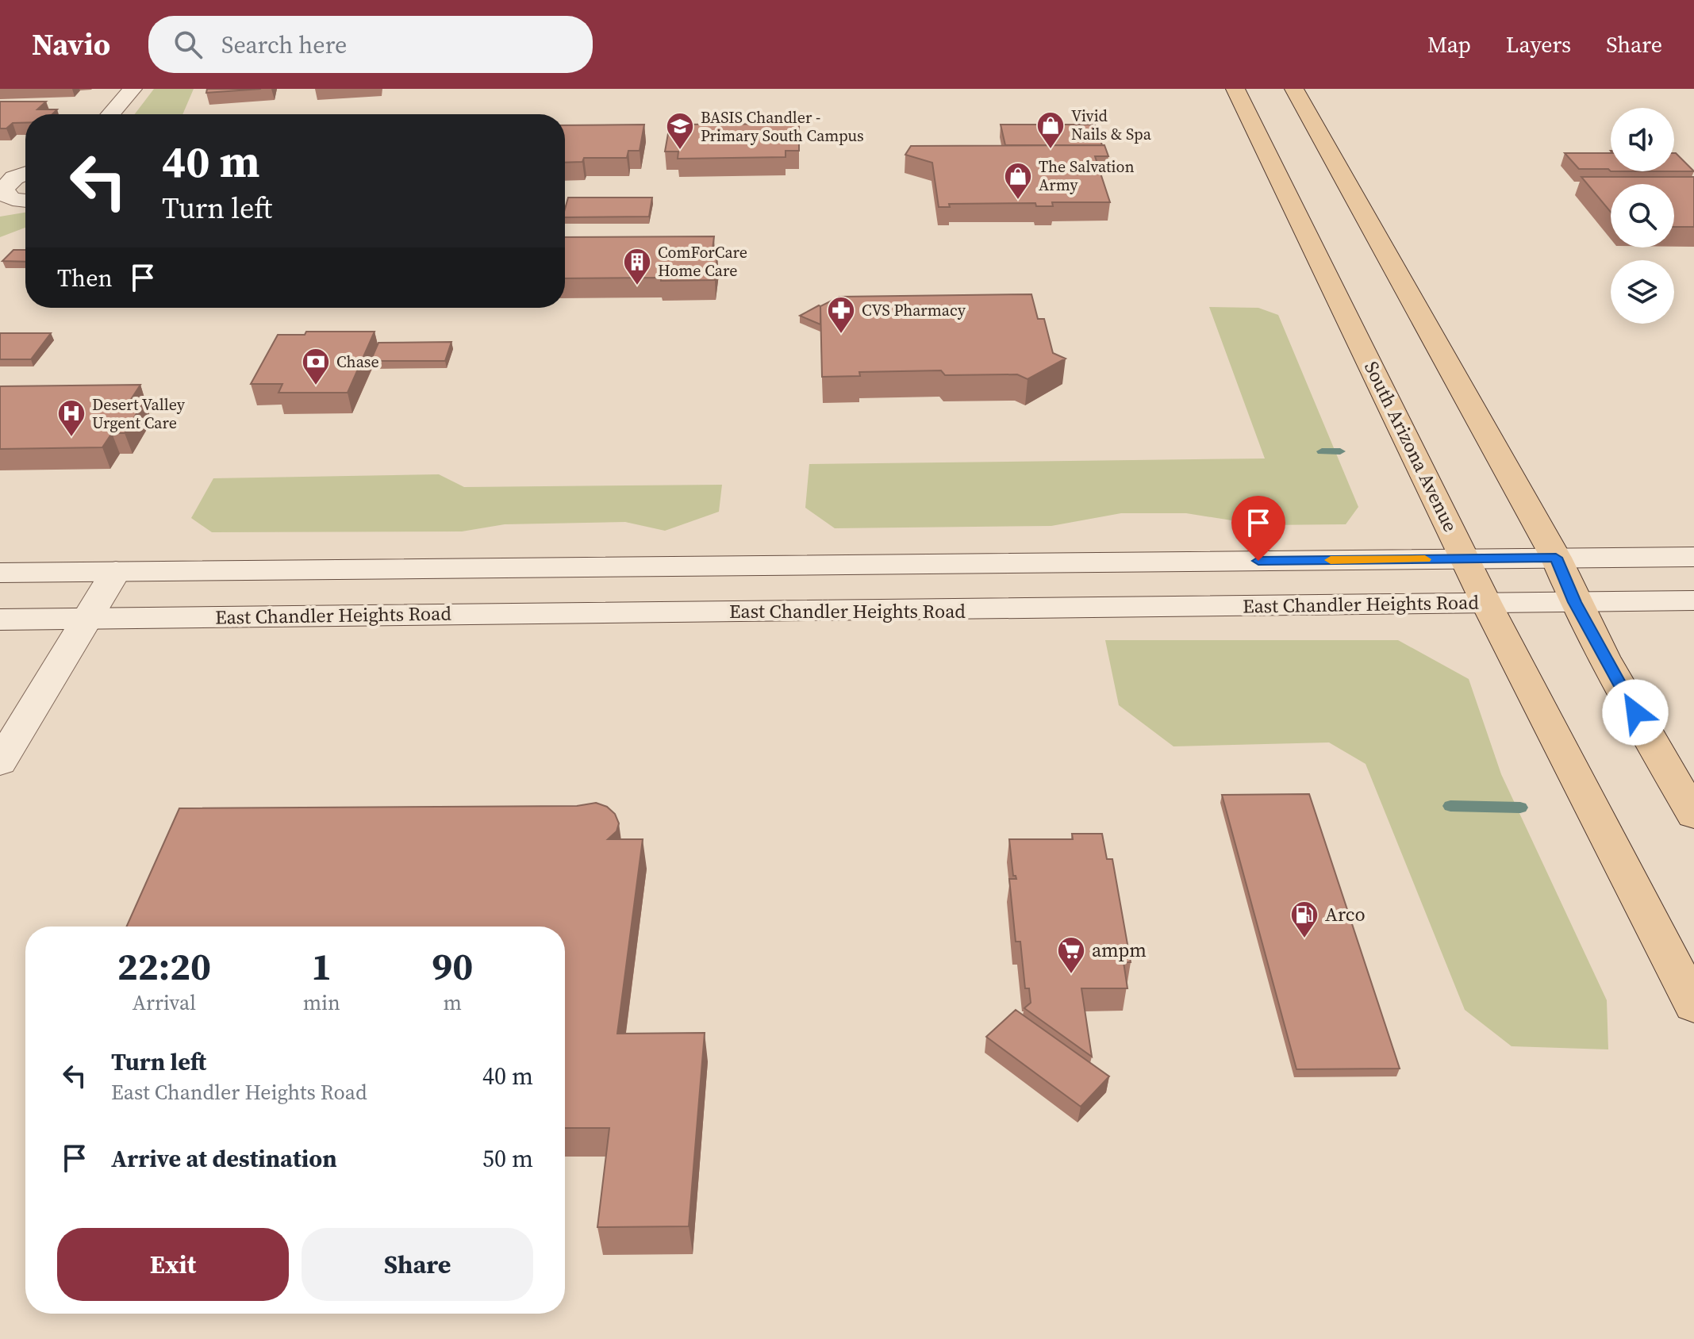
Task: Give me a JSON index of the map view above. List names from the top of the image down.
{
  "streets": {
    "main road": ["South Arizona Avenue", "East Chandler Heights Road"]
  },
  "crossings": [
    ["South Arizona Avenue", "East Chandler Heights Road"]
  ],
  "places": {
    "shop": ["Vivid Nails & Spa", "The Salvation Army"],
    "school or university": ["BASIS Chandler - Primary South Campus"],
    "building": ["ComForCare Home Care"],
    "pharmacy": ["CVS Pharmacy"],
    "bank": ["Chase"],
    "hospital": ["Desert Valley Urgent Care"],
    "fuel station": ["Arco"],
    "supermarket": ["ampm"]
  },
  "page": {
    "header": "Navio",
    "search": "Search here",
    "nav": ["Map", "Layers", "Share"],
    "turn": ["40 m", "Turn left"],
    "then": "Then",
    "eta": [
      "22:20",
      "Arrival",
      "1",
      "min",
      "90",
      "m"
    ],
    "list": [
      {
        "name": "Turn left",
        "note": "East Chandler Heights Road",
        "value": "40 m"
      },
      {
        "name": "Arrive at destination",
        "value": "50 m"
      }
    ],
    "buttons": ["Exit", "Share"]
  }
}
